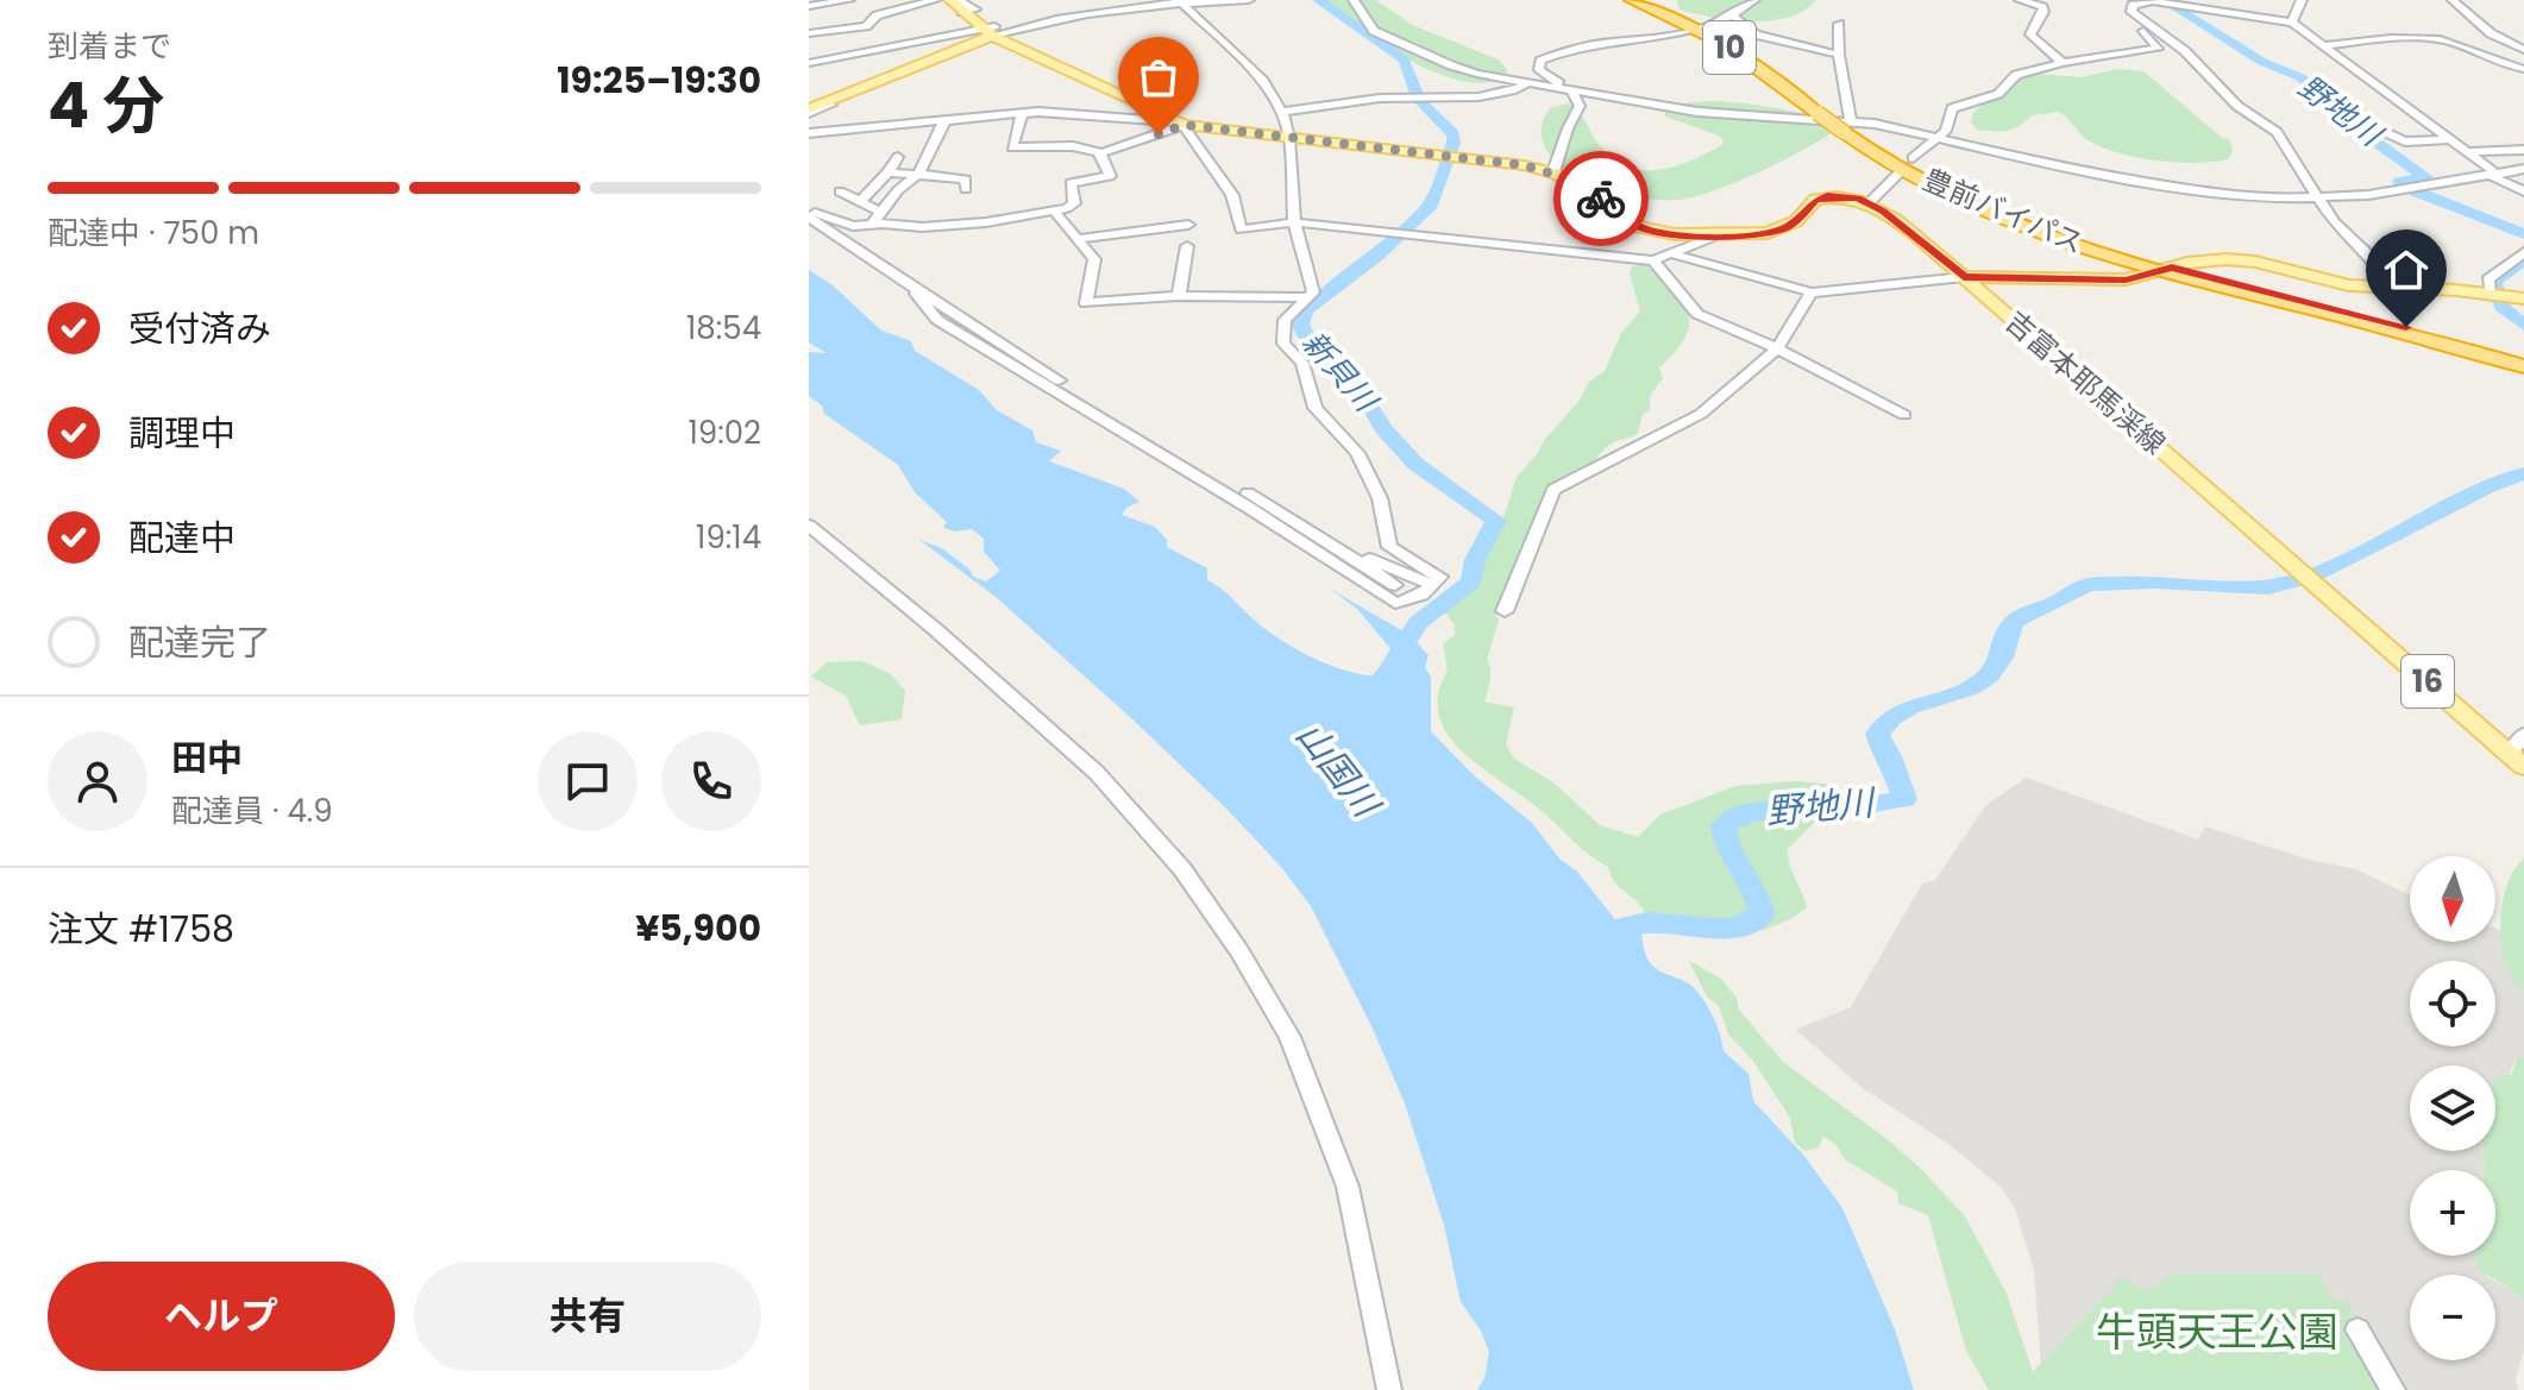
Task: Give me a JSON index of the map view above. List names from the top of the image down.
{
  "streets": {
    "highway": ["10", "豊前バイパス"],
    "main road": ["吉富本耶馬渓線", "16"]
  },
  "water": ["野地川", "新貝川", "山国川"],
  "parks": ["牛頭天王公園"],
  "north": "bottom",
  "page": {
    "heading": ["4 分", "到着まで", "19:25–19:30"],
    "panel": [
      "田中",
      "配達員 · 4.9",
      "注文 #1758",
      "¥5,900"
    ],
    "bar": "配達中 · 750 m",
    "list": [
      ["受付済み", "18:54"],
      ["調理中", "19:02"],
      ["配達中", "19:14"],
      "配達完了"
    ],
    "map_buttons": ["+", "−"],
    "buttons": ["ヘルプ", "共有"]
  }
}
